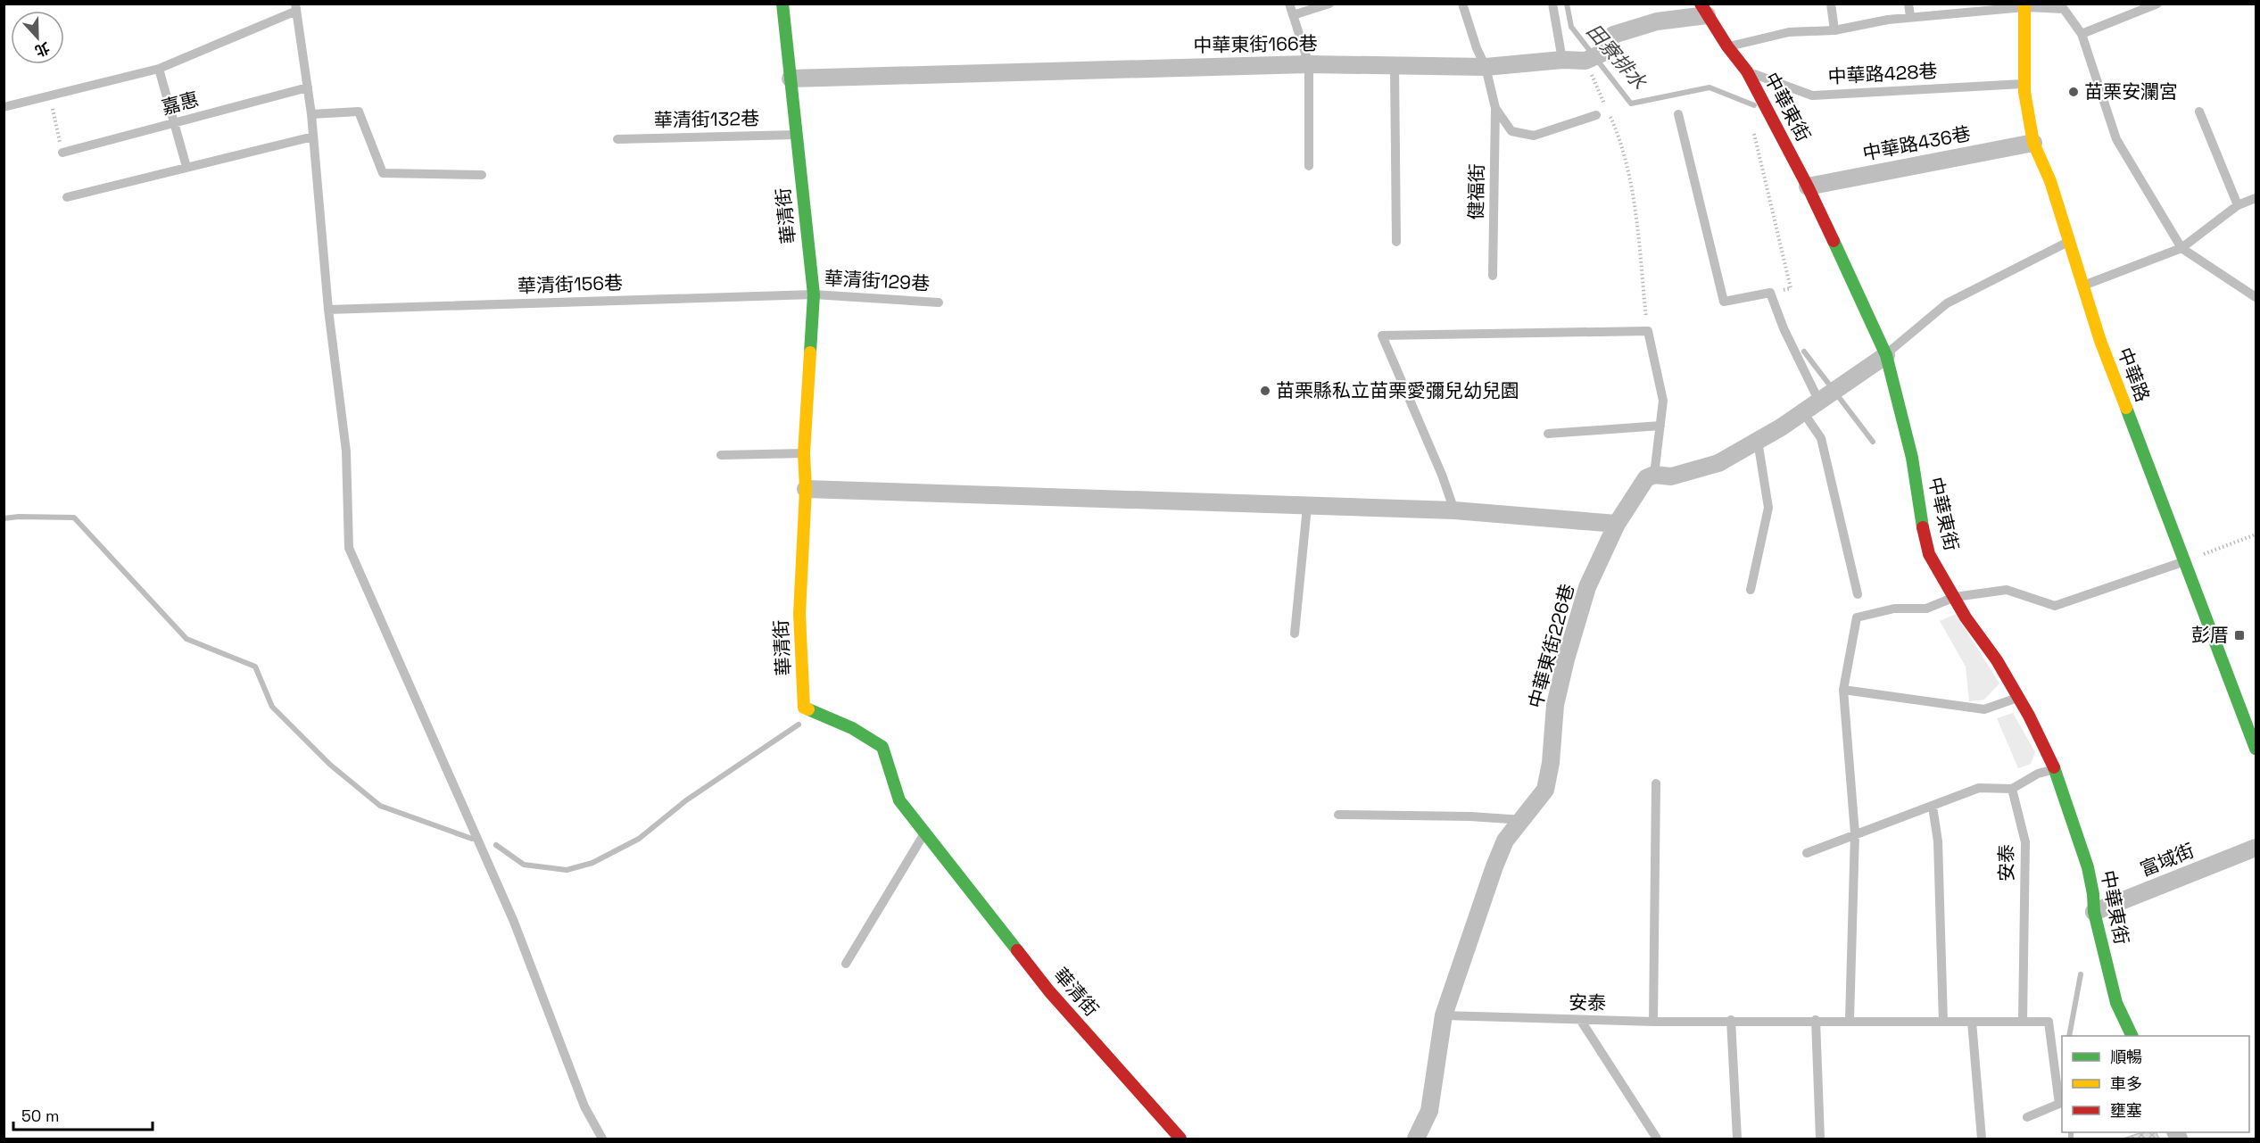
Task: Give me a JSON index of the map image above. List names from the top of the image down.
{
  "streets": {
    "street": [
      "中華東街166巷",
      "中華東街",
      "中華路436巷",
      "華清街",
      "中華路",
      "中華東街226巷",
      "富域街"
    ],
    "lane": [
      "中華路428巷",
      "嘉惠",
      "華清街132巷",
      "健福街",
      "華清街129巷",
      "華清街156巷",
      "安泰"
    ]
  },
  "crossings": [
    ["中華東街166巷", "中華東街"],
    ["中華東街166巷", "健福街"],
    ["中華東街166巷", "華清街"],
    ["中華路428巷", "中華東街"],
    ["中華路428巷", "中華路"],
    ["中華東街", "中華路436巷"],
    ["中華東街", "富域街"],
    ["華清街132巷", "華清街"],
    ["中華路436巷", "中華路"],
    ["華清街", "華清街129巷"],
    ["華清街", "華清街156巷"],
    ["華清街129巷", "華清街156巷"],
    ["中華東街226巷", "安泰"]
  ],
  "water": ["田寮排水"],
  "places": {
    "other": ["苗栗安瀾宮", "苗栗縣私立苗栗愛彌兒幼兒園"],
    "transit": ["彭厝"]
  },
  "legend": ["順暢", "車多", "壅塞"],
  "scale_bar": "50 m",
  "north": "bottom"
}
